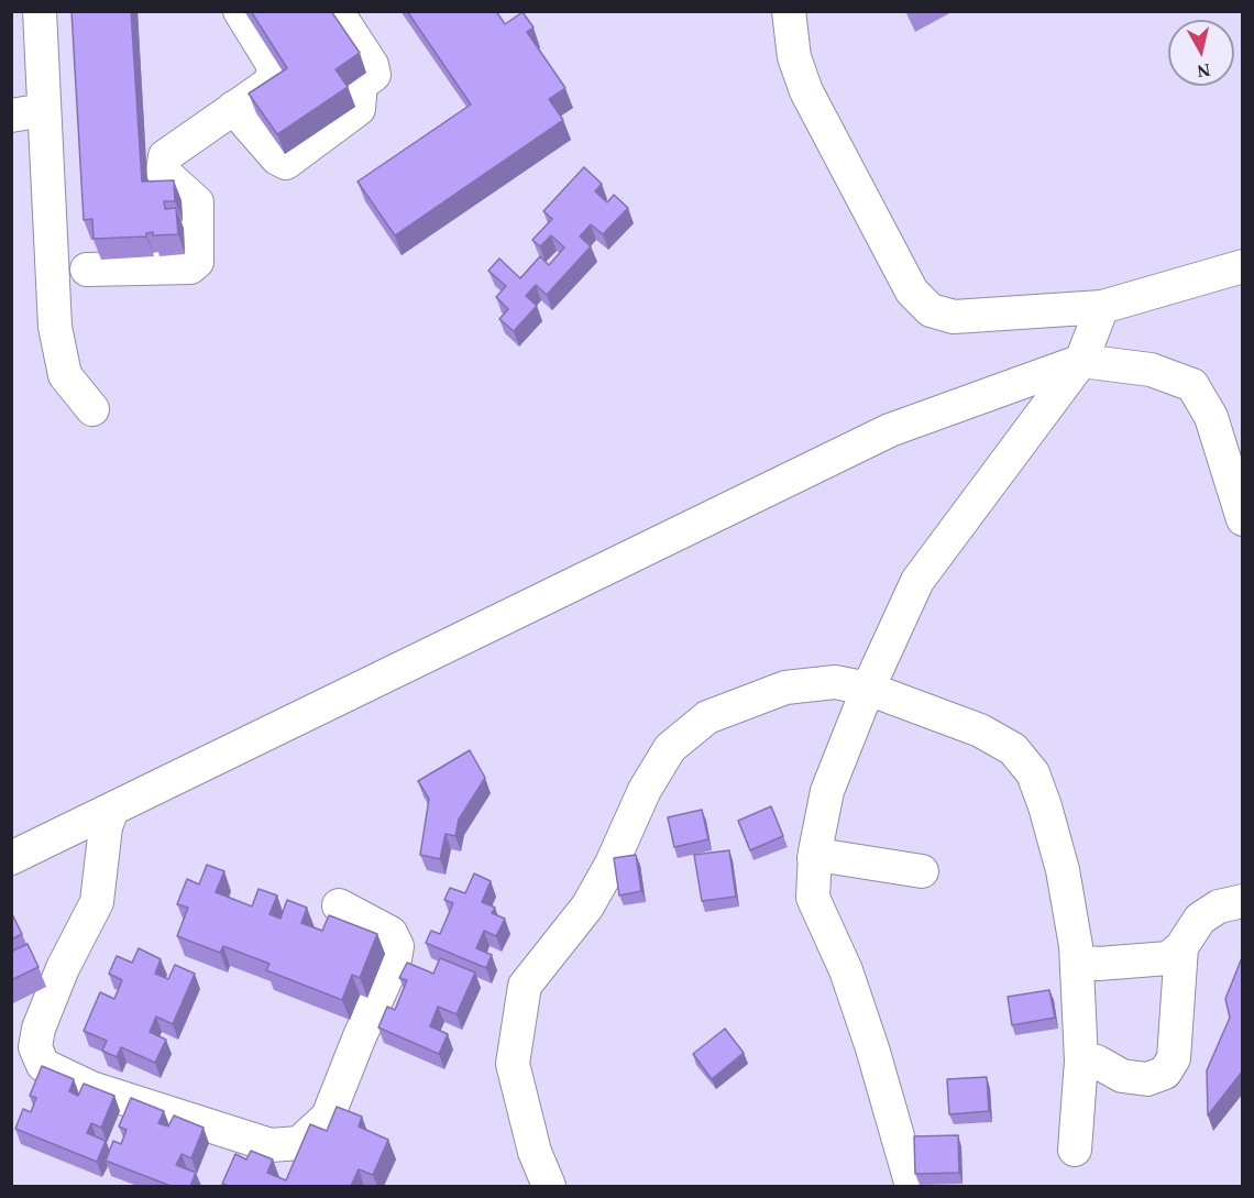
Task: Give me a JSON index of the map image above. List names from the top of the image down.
{
  "north": "bottom"
}
